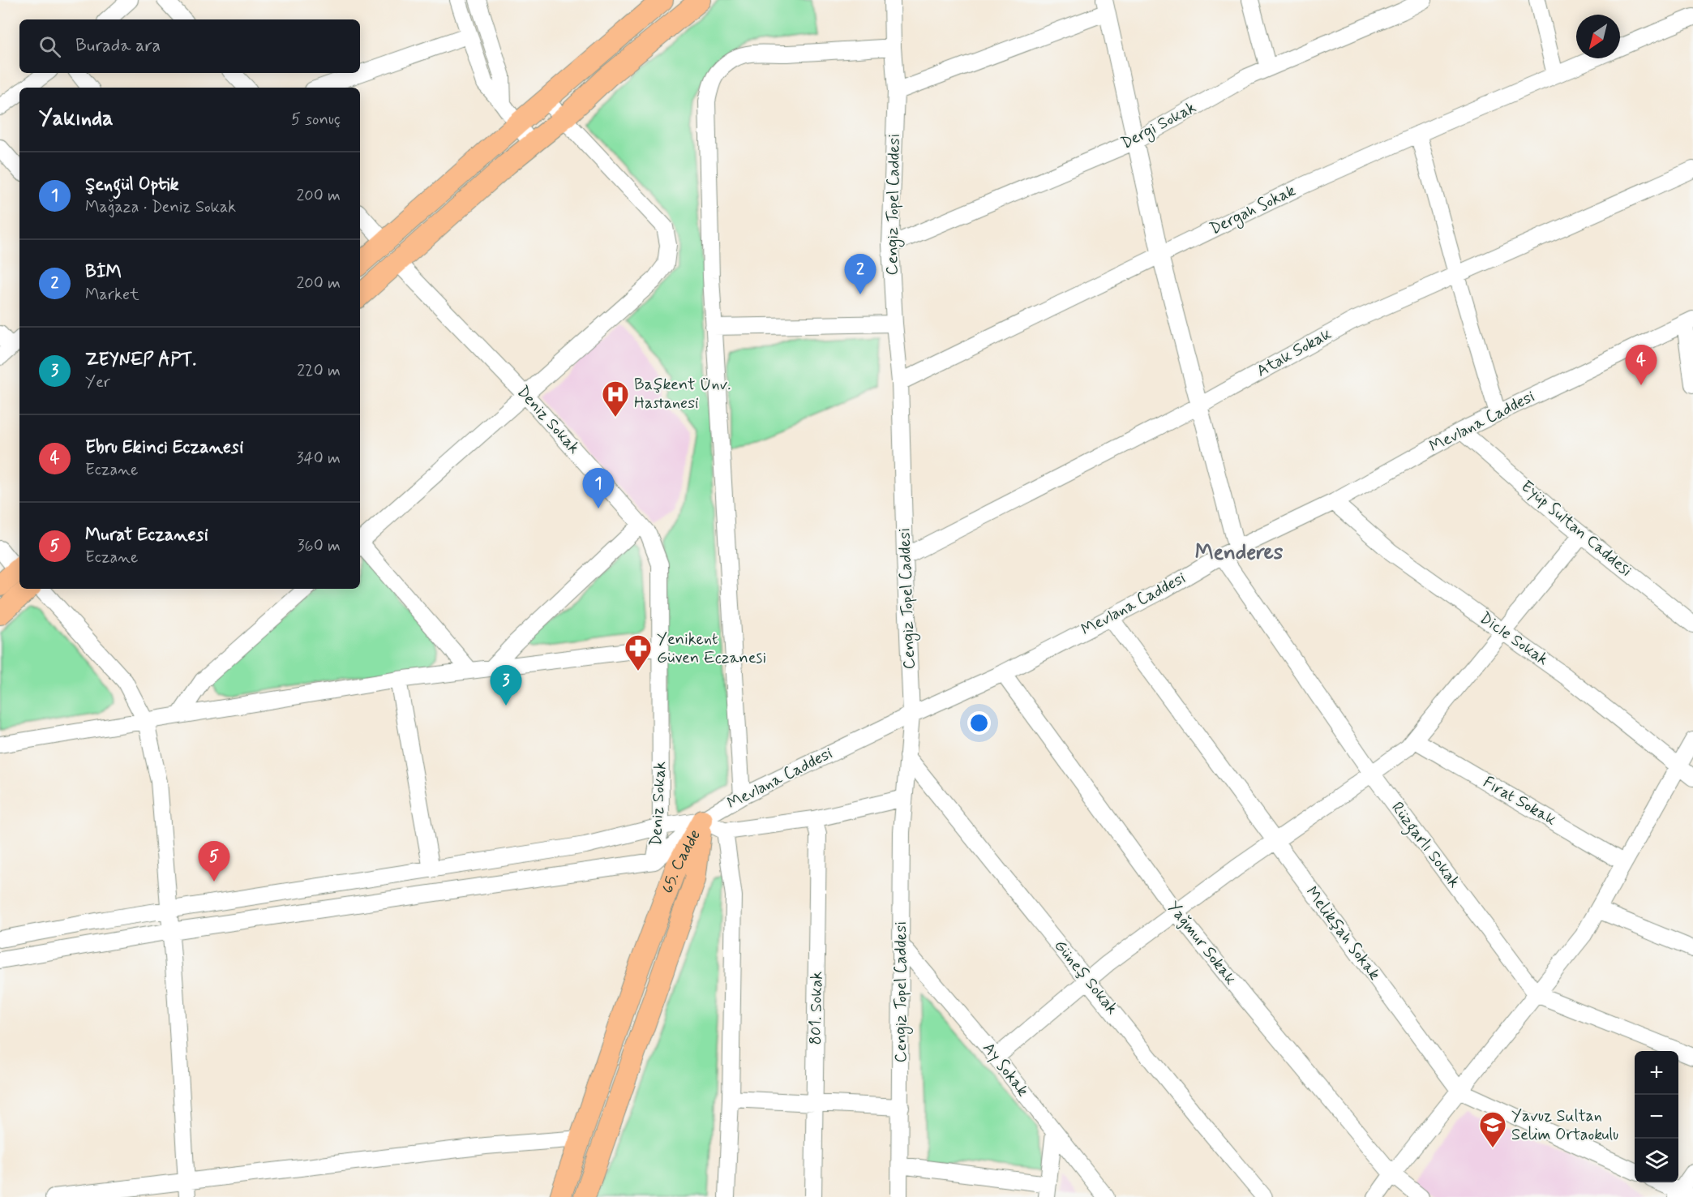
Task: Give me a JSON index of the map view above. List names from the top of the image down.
{
  "streets": {
    "main road": ["65. Cadde"],
    "street": [
      "Dergi Sokak",
      "Cengiz Topel Caddesi",
      "Dergah Sokak",
      "Atak Sokak",
      "Deniz Sokak",
      "Mevlana Caddesi",
      "Eyüp Sultan Caddesi",
      "Dicle Sokak",
      "Fırat Sokak",
      "Rüzgarlı Sokak",
      "Melikşah Sokak",
      "Yağmur Sokak",
      "Güneş Sokak",
      "801. Sokak",
      "Ay Sokak"
    ]
  },
  "crossings": [
    ["Dergi Sokak", "Cengiz Topel Caddesi"],
    ["Dergi Sokak", "Rüzgarlı Sokak"],
    ["Cengiz Topel Caddesi", "Dergah Sokak"],
    ["Cengiz Topel Caddesi", "Atak Sokak"],
    ["Cengiz Topel Caddesi", "Mevlana Caddesi"],
    ["Cengiz Topel Caddesi", "Güneş Sokak"],
    ["Cengiz Topel Caddesi", "Ay Sokak"],
    ["Dergah Sokak", "Rüzgarlı Sokak"],
    ["Atak Sokak", "Rüzgarlı Sokak"],
    ["Mevlana Caddesi", "Eyüp Sultan Caddesi"],
    ["Mevlana Caddesi", "Dicle Sokak"],
    ["Mevlana Caddesi", "Rüzgarlı Sokak"],
    ["Mevlana Caddesi", "65. Cadde"],
    ["Mevlana Caddesi", "Melikşah Sokak"],
    ["Mevlana Caddesi", "Yağmur Sokak"]
  ],
  "districts": ["Menderes"],
  "places": {
    "hospital": ["Başkent Ünv. Hastanesi"],
    "pharmacy": ["Yenikent Güven Eczanesi"],
    "school or university": ["Yavuz Sultan Selim Ortaokulu"]
  },
  "north": "bottom left",
  "page": {
    "search": "Burada ara",
    "heading": ["Yakında", "5 sonuç"],
    "list": [
      {
        "mark": "1",
        "name": "Şengül Optik",
        "note": "Mağaza · Deniz Sokak",
        "value": "200 m"
      },
      {
        "mark": "2",
        "name": "BİM",
        "note": "Market",
        "value": "200 m"
      },
      {
        "mark": "3",
        "name": "ZEYNEP APT.",
        "note": "Yer",
        "value": "220 m"
      },
      {
        "mark": "4",
        "name": "Ebru Ekinci Eczanesi",
        "note": "Eczane",
        "value": "340 m"
      },
      {
        "mark": "5",
        "name": "Murat Eczanesi",
        "note": "Eczane",
        "value": "360 m"
      }
    ],
    "pins": [
      "2",
      "4",
      "1",
      "3",
      "5"
    ],
    "map_buttons": ["+", "−"]
  }
}
